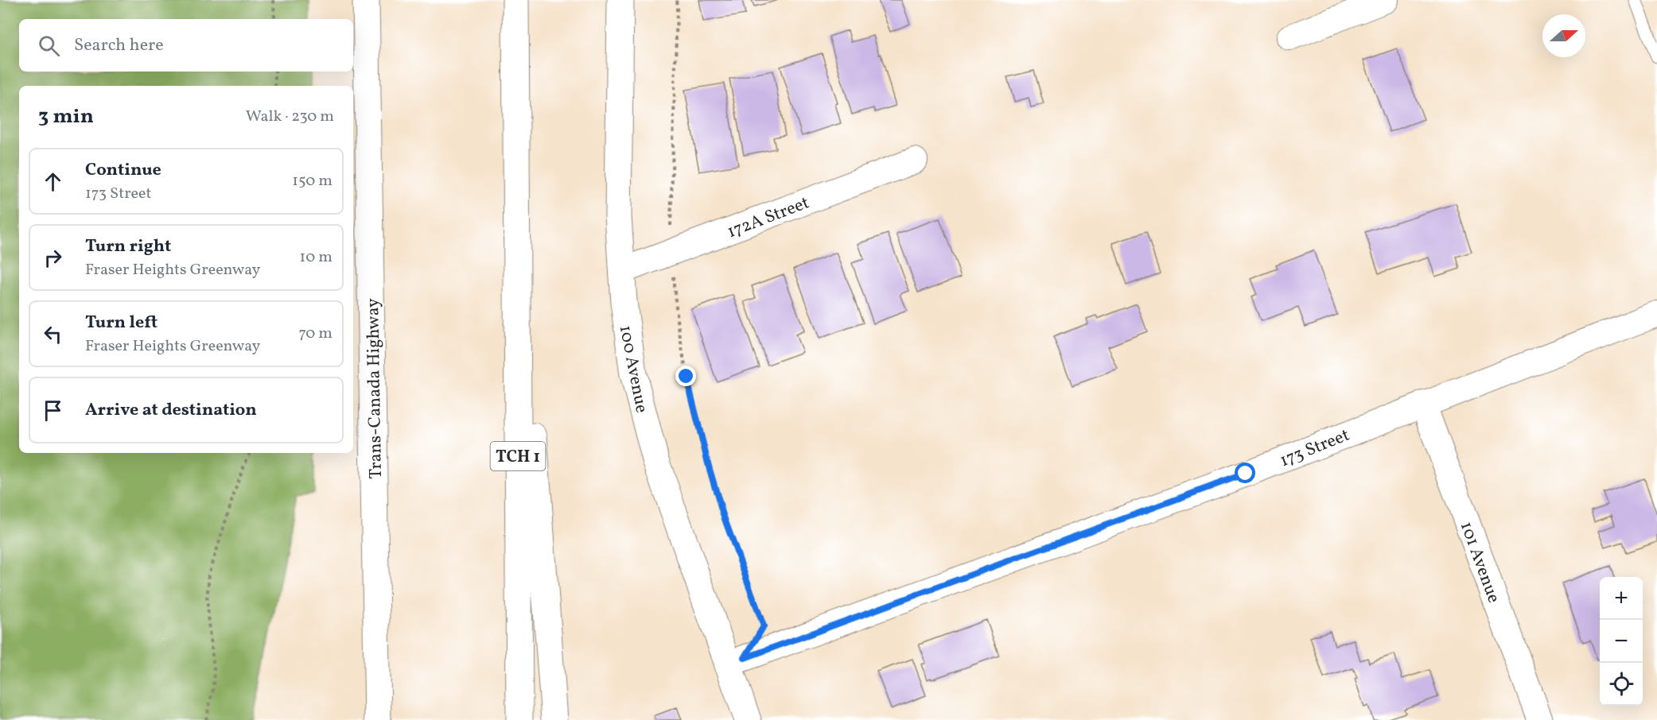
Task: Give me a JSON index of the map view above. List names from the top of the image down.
{
  "streets": {
    "main road": ["100 Avenue", "Trans-Canada Highway", "TCH 1"],
    "street": ["172A Street", "173 Street", "101 Avenue"]
  },
  "crossings": [
    ["172A Street", "100 Avenue"],
    ["100 Avenue", "173 Street"],
    ["173 Street", "101 Avenue"]
  ],
  "north": "right",
  "page": {
    "search": "Search here",
    "heading": ["3 min", "Walk · 230 m"],
    "list": [
      ["Continue", "173 Street", "150 m"],
      ["Turn right", "Fraser Heights Greenway", "10 m"],
      ["Turn left", "Fraser Heights Greenway", "70 m"],
      "Arrive at destination"
    ],
    "map_buttons": ["+", "−"]
  }
}
